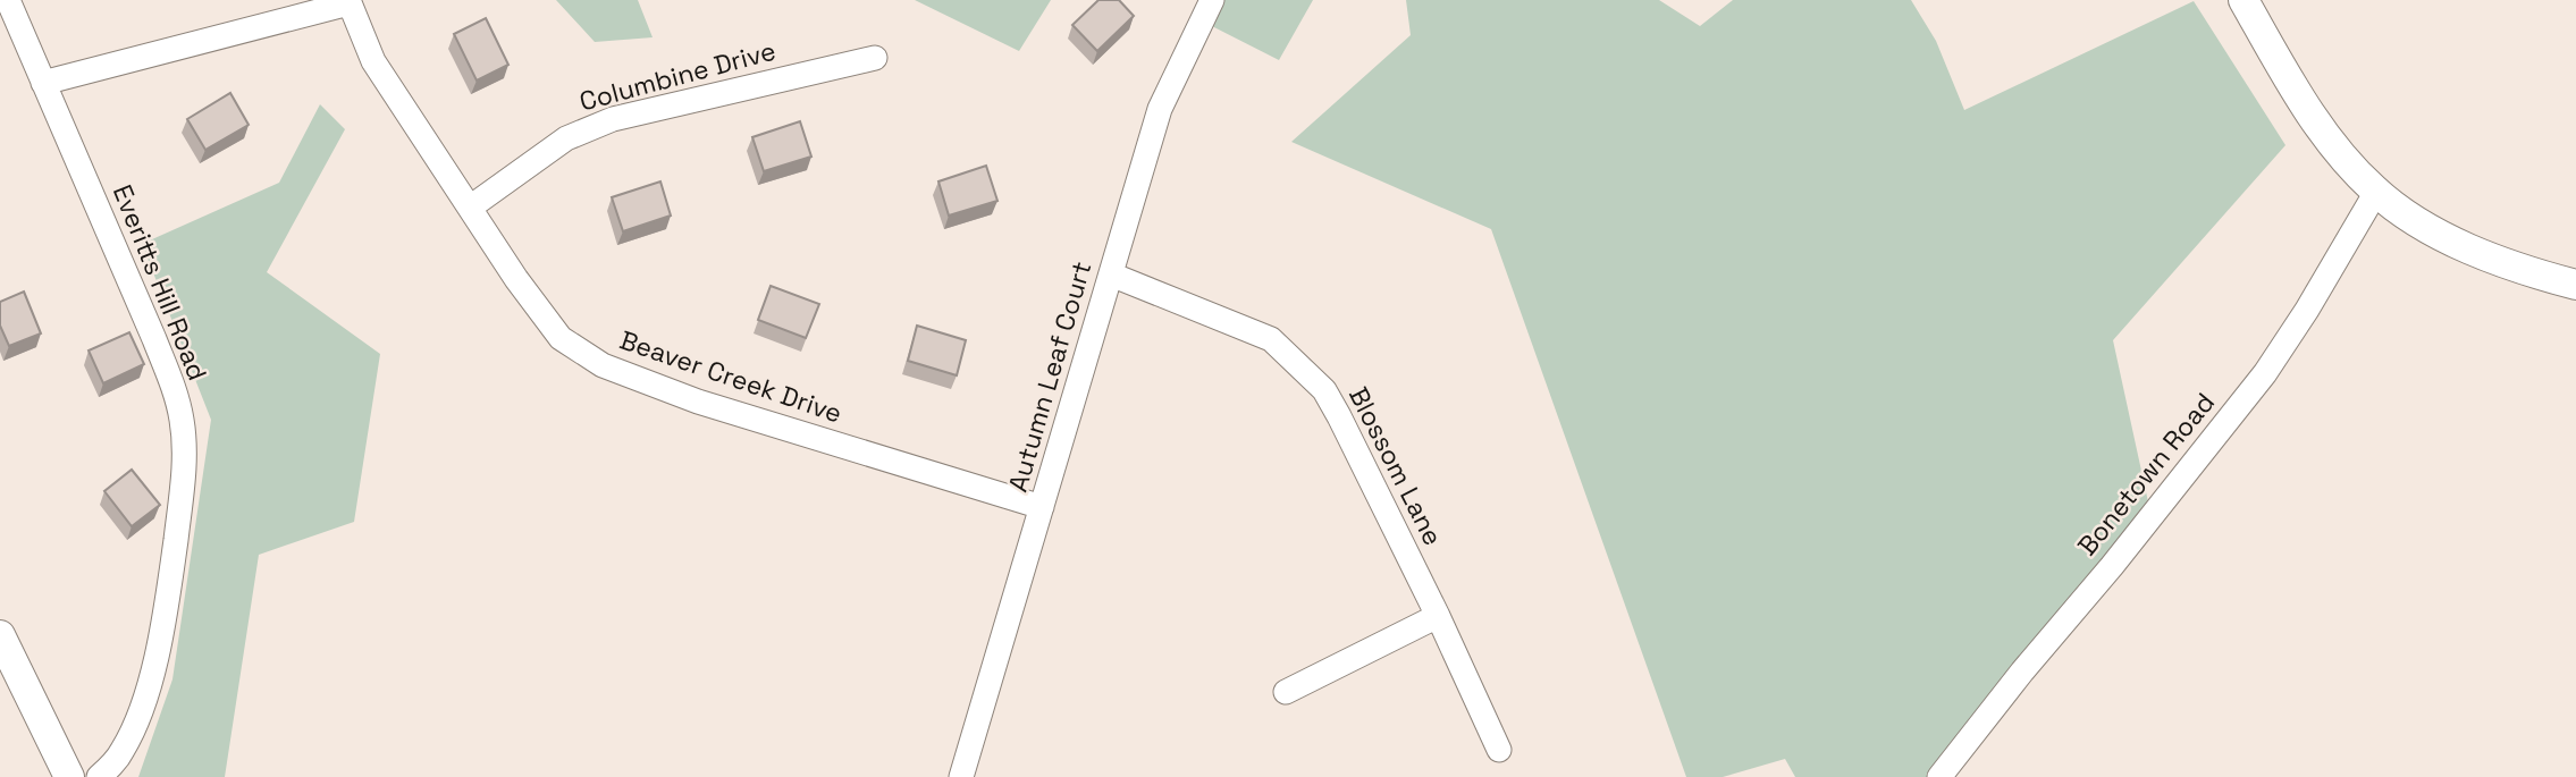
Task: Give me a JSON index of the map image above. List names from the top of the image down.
{
  "streets": {
    "street": [
      "Columbine Drive",
      "Everitts Hill Road",
      "Beaver Creek Drive",
      "Autumn Leaf Court",
      "Blossom Lane",
      "Bonetown Road"
    ]
  },
  "crossings": [
    ["Columbine Drive", "Beaver Creek Drive"],
    ["Beaver Creek Drive", "Autumn Leaf Court"],
    ["Autumn Leaf Court", "Blossom Lane"]
  ]
}
